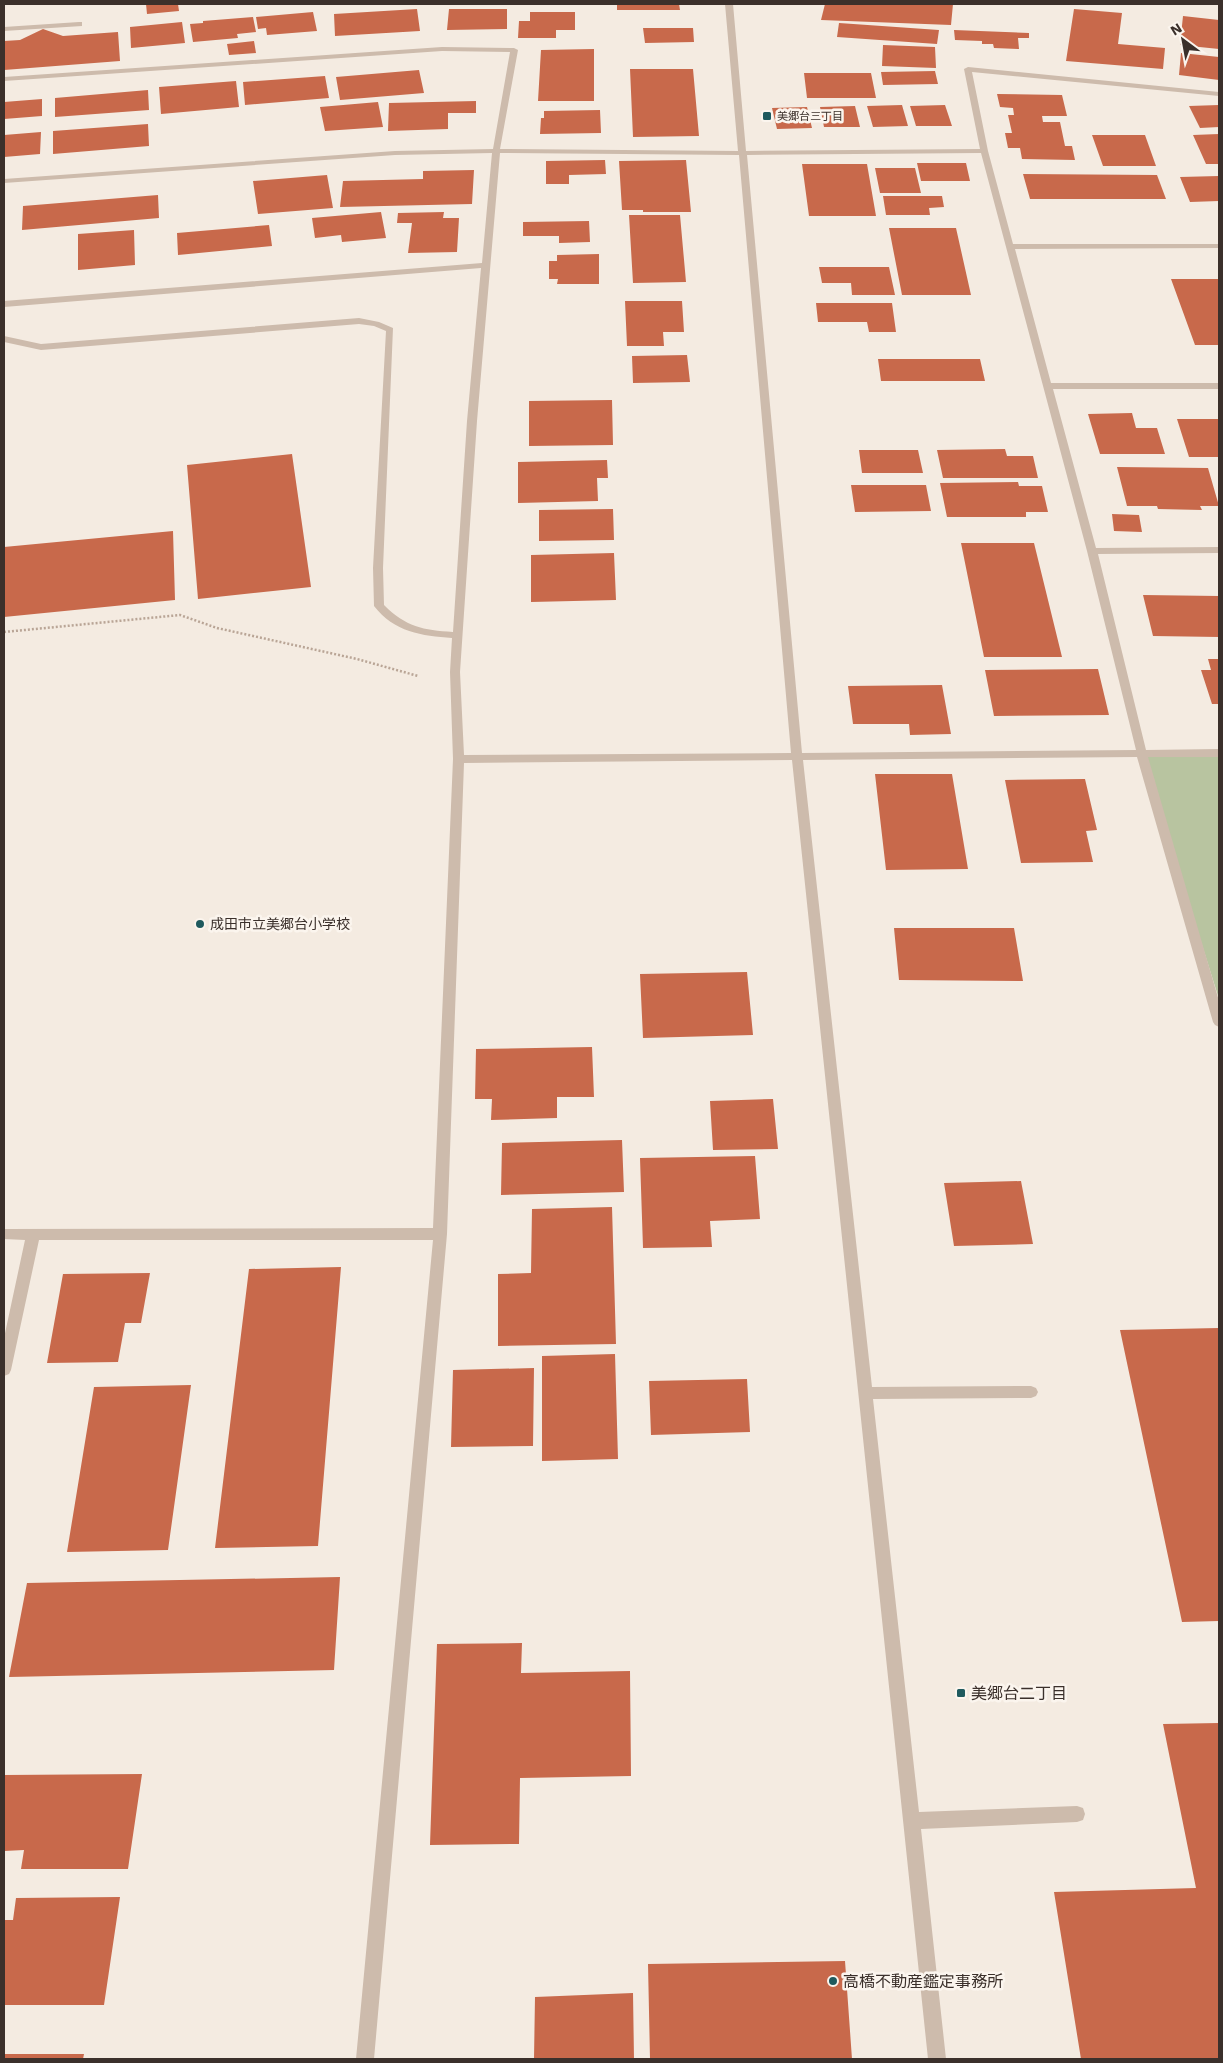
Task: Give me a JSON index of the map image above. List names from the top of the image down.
{
  "places": {
    "transit": ["美郷台三丁目", "美郷台二丁目"],
    "other": ["成田市立美郷台小学校", "高橋不動産鑑定事務所"]
  },
  "north": "top left"
}
